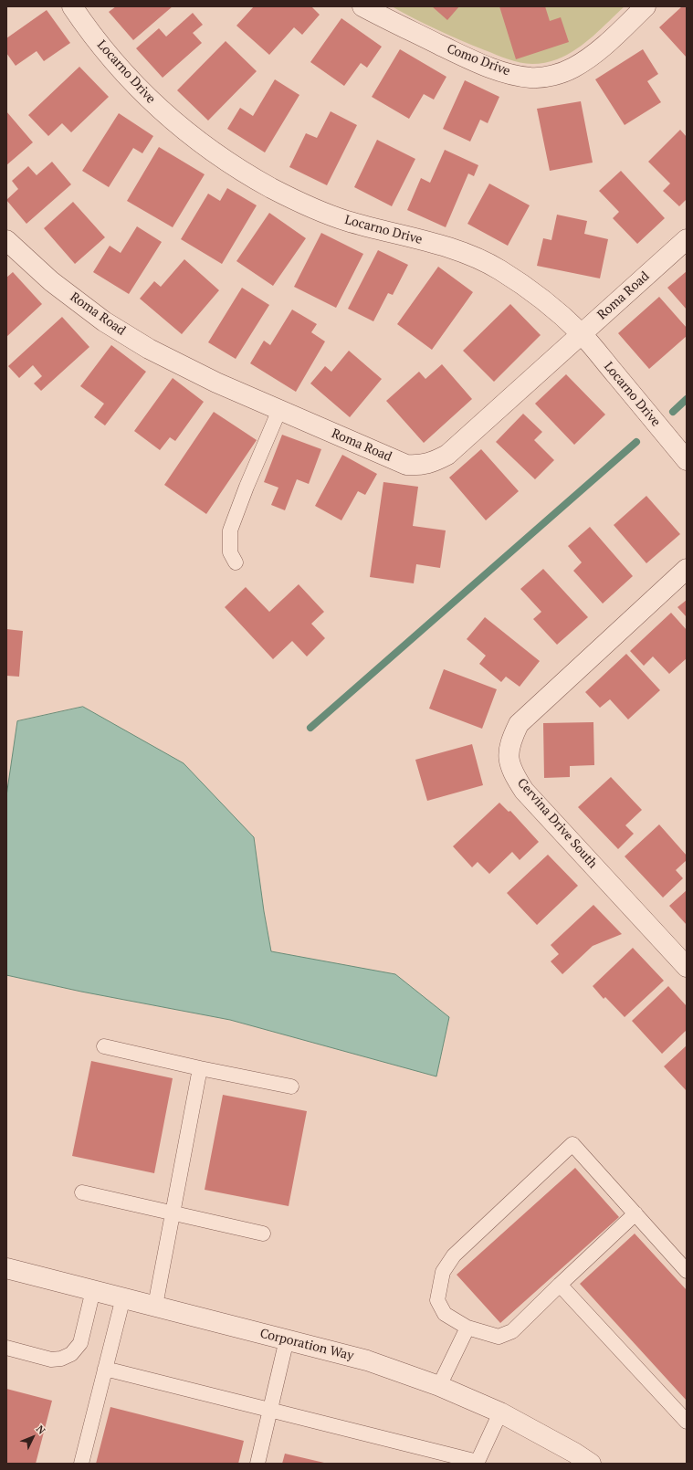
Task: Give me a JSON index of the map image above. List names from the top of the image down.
{
  "streets": {
    "street": [
      "Como Drive",
      "Locarno Drive",
      "Roma Road",
      "Cervina Drive South",
      "Corporation Way"
    ]
  },
  "crossings": [
    ["Locarno Drive", "Roma Road"]
  ],
  "north": "top right"
}
